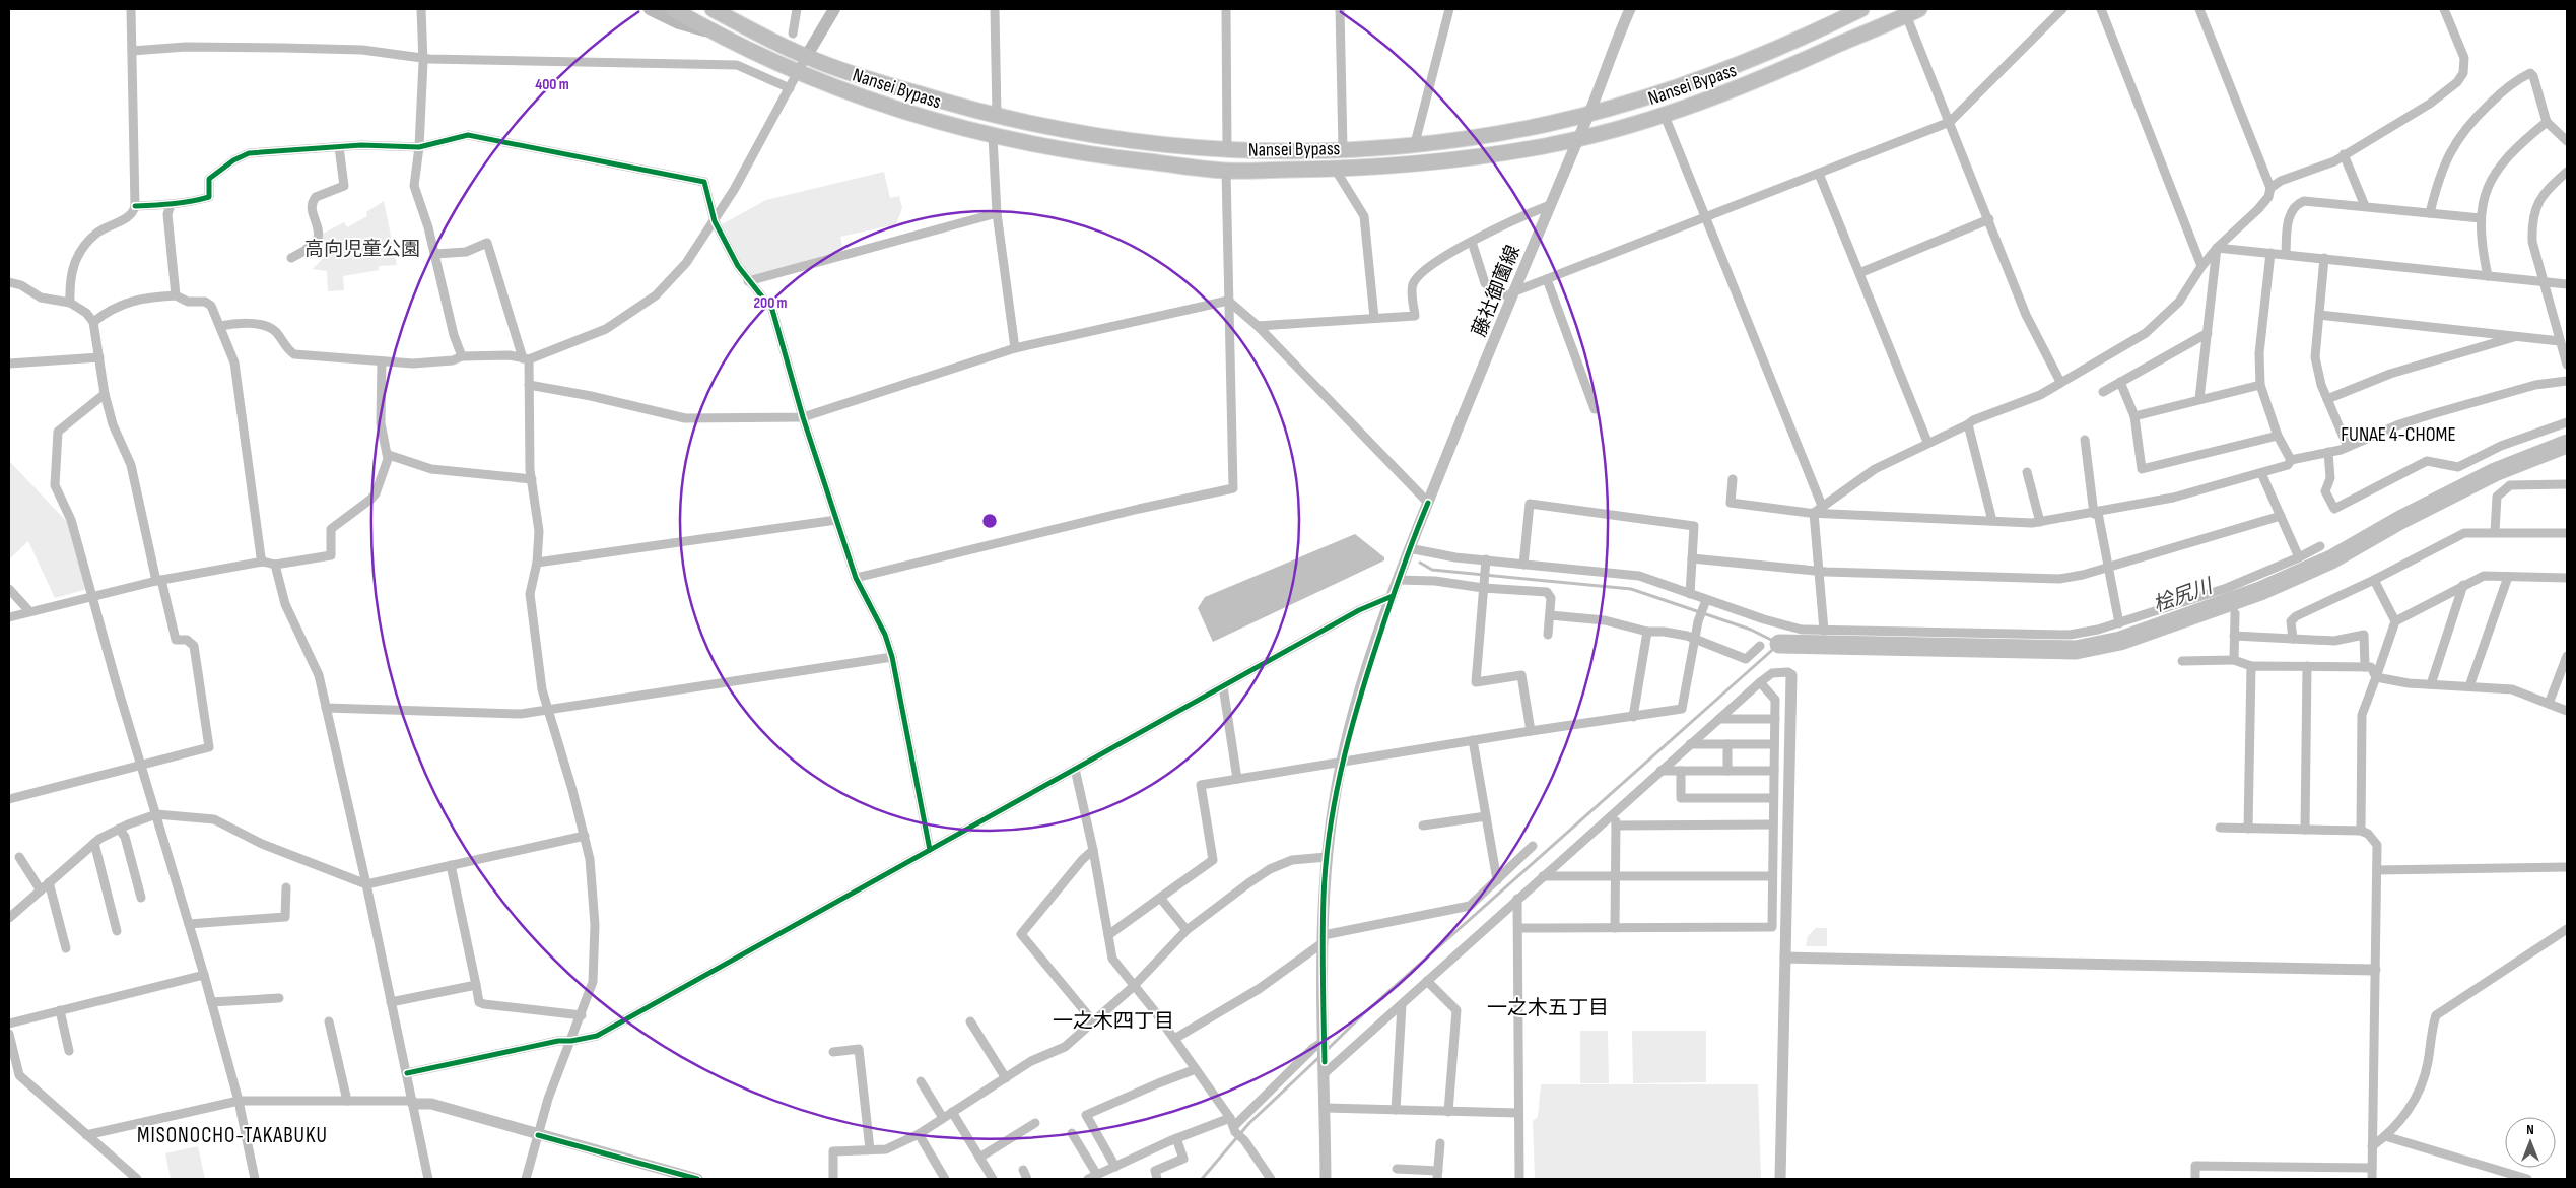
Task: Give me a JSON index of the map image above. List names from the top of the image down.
{
  "streets": {
    "highway": ["Nansei Bypass"],
    "street": ["藤社御薗線"]
  },
  "crossings": [
    ["Nansei Bypass", "藤社御薗線"]
  ],
  "districts": [
    "FUNAE 4-CHOME",
    "一之木五丁目",
    "一之木四丁目",
    "MISONOCHO-TAKABUKU"
  ],
  "water": ["桧尻川"],
  "parks": ["高向児童公園"],
  "north": "top",
  "rings": ["400 m", "200 m"]
}
